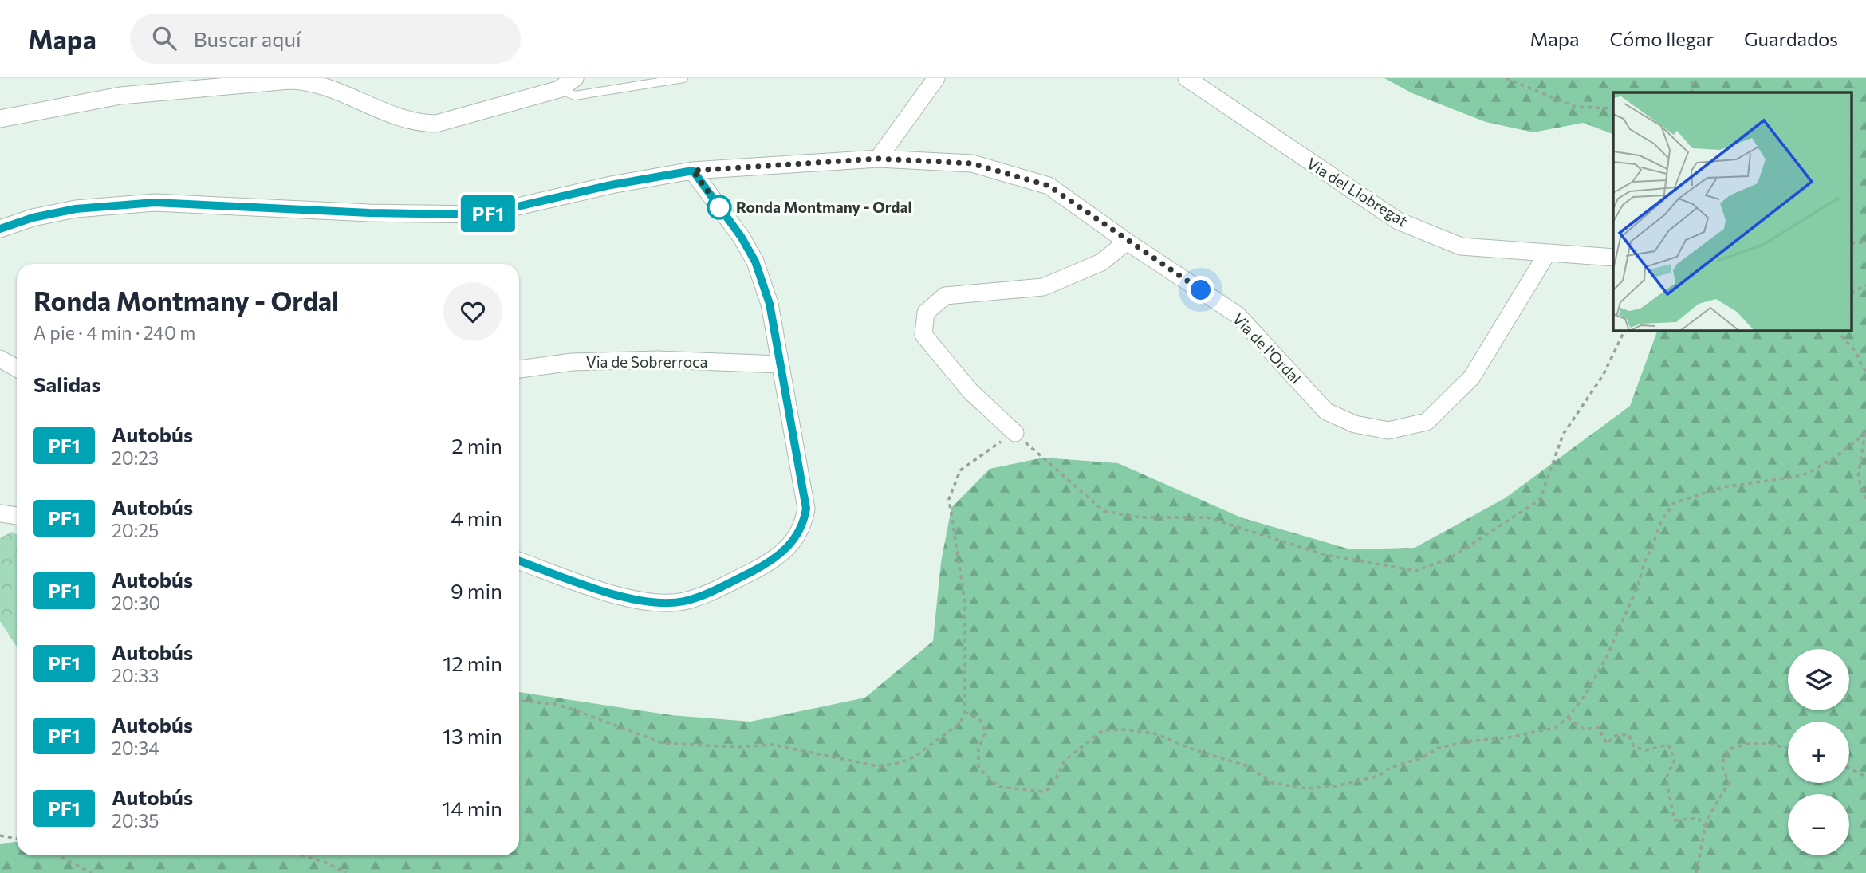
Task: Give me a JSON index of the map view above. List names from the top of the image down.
{
  "streets": {
    "street": ["Via del Llobregat", "Via de l'Ordal", "Via de Sobrerroca"]
  },
  "crossings": [
    ["Via del Llobregat", "Via de l'Ordal"]
  ],
  "places": ["Ronda Montmany - Ordal"],
  "lines": ["bus line PF1"],
  "page": {
    "header": "Mapa",
    "search": "Buscar aquí",
    "nav": ["Mapa", "Cómo llegar", "Guardados"],
    "on_map": "PF1",
    "heading": [
      ["Ronda Montmany - Ordal", "A pie · 4 min · 240 m"],
      "Salidas"
    ],
    "list": [
      {
        "mark": "PF1",
        "name": "Autobús",
        "note": "20:23",
        "value": "2 min"
      },
      {
        "mark": "PF1",
        "name": "Autobús",
        "note": "20:25",
        "value": "4 min"
      },
      {
        "mark": "PF1",
        "name": "Autobús",
        "note": "20:30",
        "value": "9 min"
      },
      {
        "mark": "PF1",
        "name": "Autobús",
        "note": "20:33",
        "value": "12 min"
      },
      {
        "mark": "PF1",
        "name": "Autobús",
        "note": "20:34",
        "value": "13 min"
      },
      {
        "mark": "PF1",
        "name": "Autobús",
        "note": "20:35",
        "value": "14 min"
      }
    ],
    "map_buttons": ["+", "−"]
  }
}
